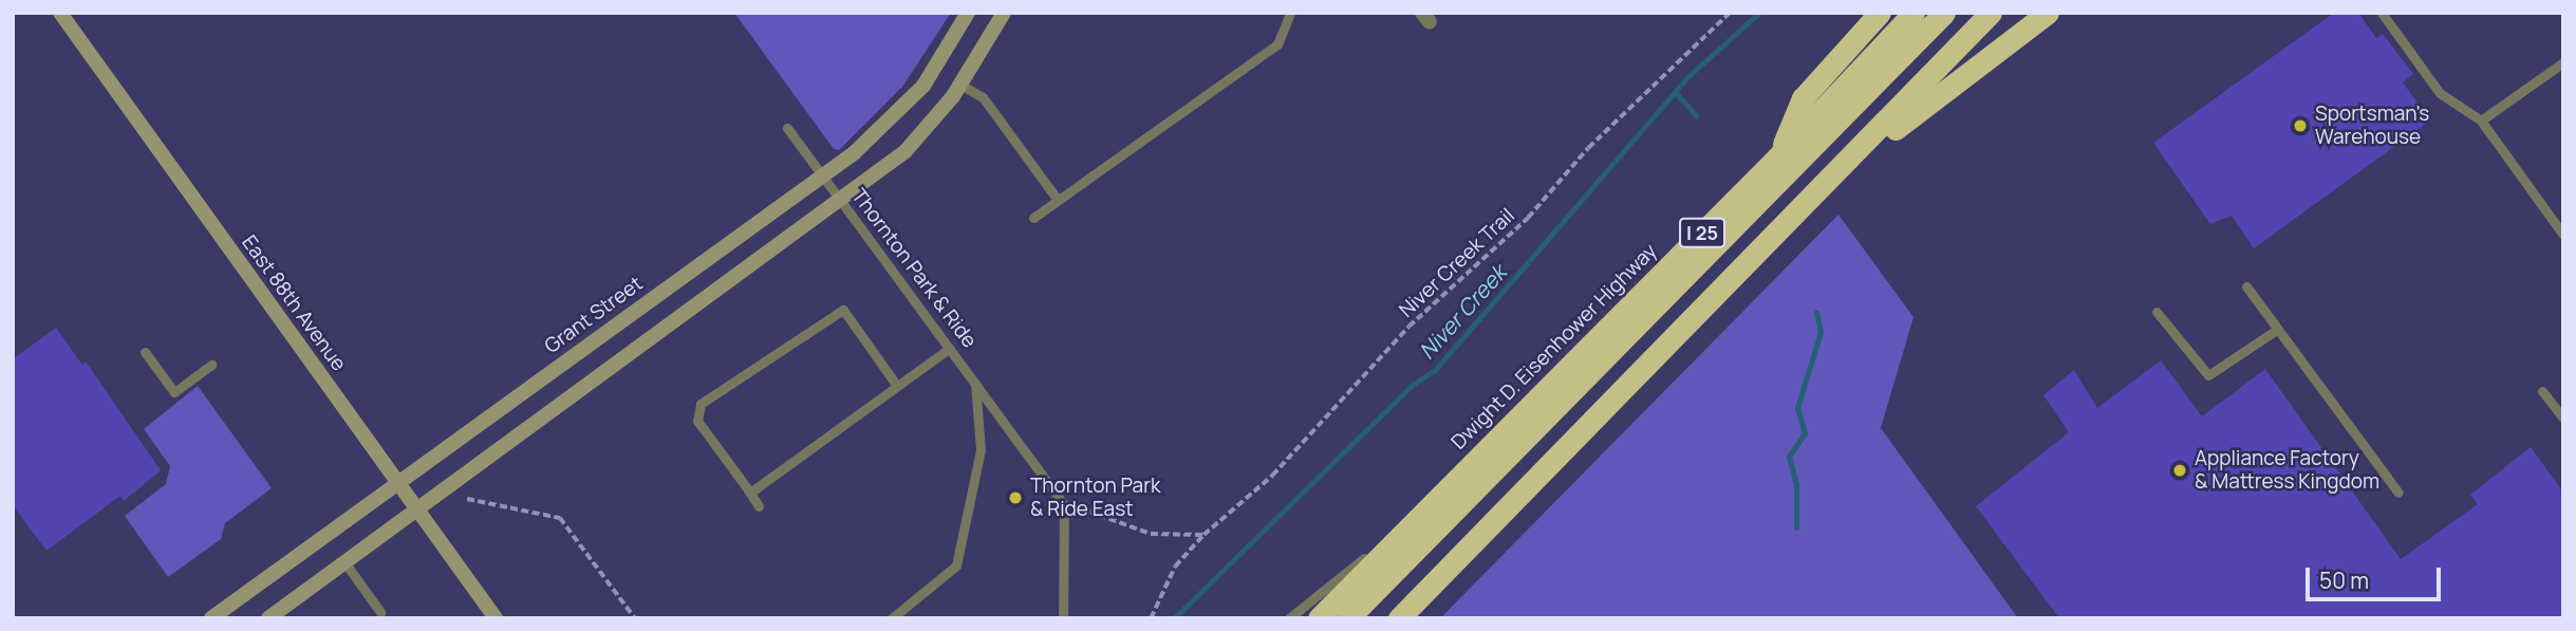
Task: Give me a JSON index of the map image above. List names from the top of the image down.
{
  "streets": {
    "highway": ["I 25", "Dwight D. Eisenhower Highway"],
    "street": ["East 88th Avenue", "Grant Street"],
    "lane": ["Thornton Park & Ride"],
    "path": ["Niver Creek Trail"]
  },
  "crossings": [
    ["Thornton Park & Ride", "Grant Street"],
    ["East 88th Avenue", "Grant Street"]
  ],
  "water": ["Niver Creek"],
  "places": ["Sportsman's Warehouse", "Appliance Factory & Mattress Kingdom", "Thornton Park & Ride East"],
  "scale_bar": "50 m"
}
